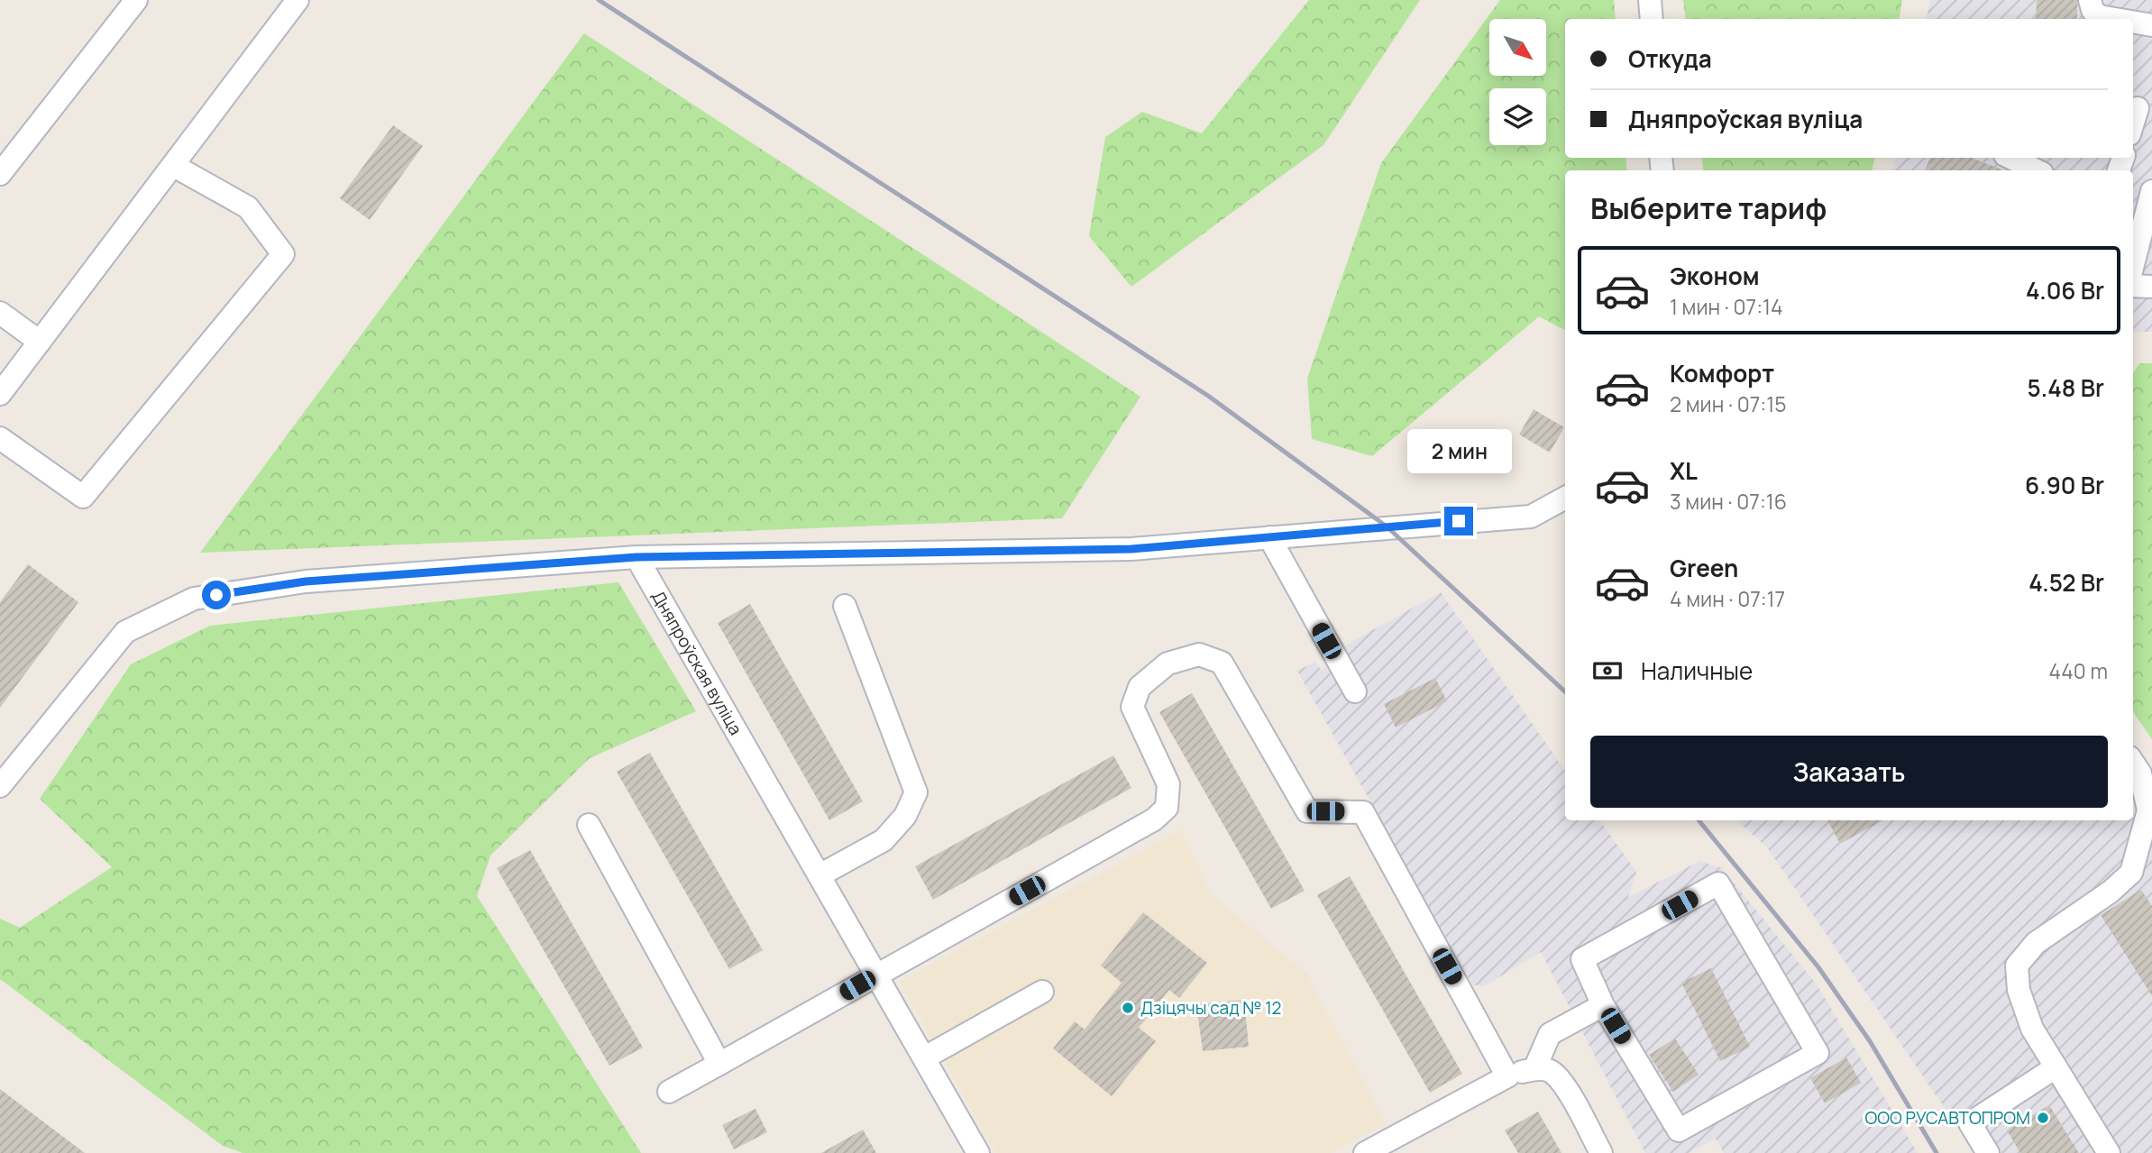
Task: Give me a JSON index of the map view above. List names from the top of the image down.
{
  "streets": {
    "street": ["Дняпроўская вуліца"]
  },
  "places": ["Дзіцячы сад № 12", "ООО РУСАВТОПРОМ"],
  "north": "bottom right",
  "page": {
    "banner": ["Откуда", "Дняпроўская вуліца"],
    "heading": "Выберите тариф",
    "list": [
      {
        "name": "Эконом",
        "note": "1 мин · 07:14",
        "value": "4.06 Br"
      },
      {
        "name": "Комфорт",
        "note": "2 мин · 07:15",
        "value": "5.48 Br"
      },
      {
        "name": "XL",
        "note": "3 мин · 07:16",
        "value": "6.90 Br"
      },
      {
        "name": "Green",
        "note": "4 мин · 07:17",
        "value": "4.52 Br"
      }
    ],
    "bubble": "2 мин",
    "pay": ["Наличные", "440 m"],
    "buttons": "Заказать"
  }
}
